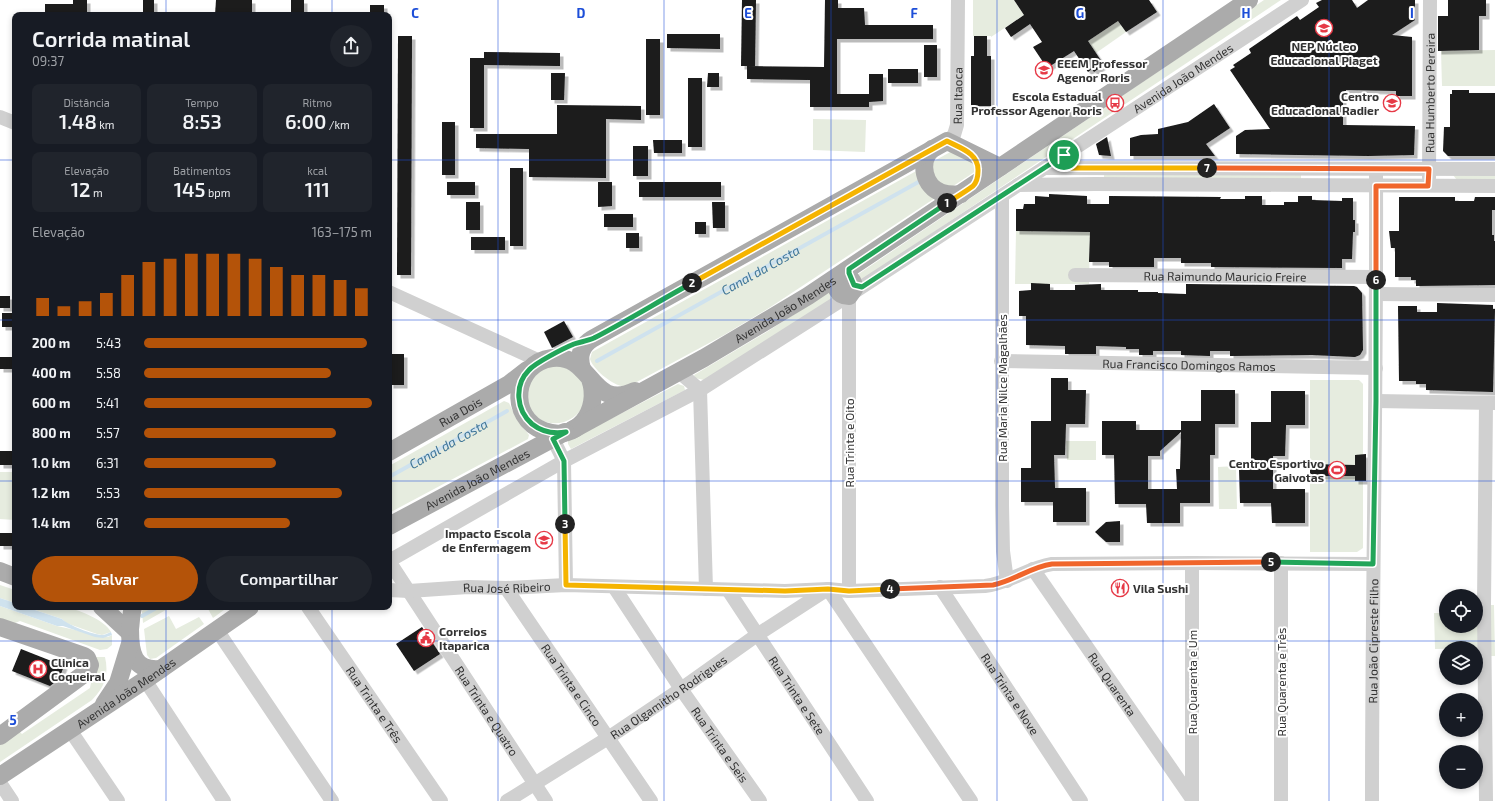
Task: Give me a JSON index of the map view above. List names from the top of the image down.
{
  "streets": {
    "main road": ["Avenida João Mendes", "Rua Itaoca", "Rua Dois"],
    "street": [
      "Rua Humberto Pereira",
      "Rua Raimundo Mauricio Freire",
      "Rua Francisco Domingos Ramos",
      "Rua Maria Nilce Magalhães",
      "Rua Trinta e Oito",
      "Rua José Ribeiro",
      "Rua João Cipreste Filho",
      "Rua Quarenta e Um",
      "Rua Quarenta e Três",
      "Rua Quarenta",
      "Rua Trinta e Cinco",
      "Rua Trinta e Nove",
      "Rua Olgamitho Rodrigues",
      "Rua Trinta e Sete",
      "Rua Trinta e Três",
      "Rua Trinta e Quatro",
      "Rua Trinta e Seis"
    ]
  },
  "crossings": [
    ["Avenida João Mendes", "Rua Itaoca"],
    ["Avenida João Mendes", "Rua Maria Nilce Magalhães"],
    ["Avenida João Mendes", "Rua Dois"],
    ["Avenida João Mendes", "Rua Trinta e Oito"],
    ["Rua Itaoca", "Rua Dois"],
    ["Rua Raimundo Mauricio Freire", "Rua João Cipreste Filho"],
    ["Rua Francisco Domingos Ramos", "Rua Maria Nilce Magalhães"],
    ["Rua Francisco Domingos Ramos", "Rua João Cipreste Filho"],
    ["Rua Maria Nilce Magalhães", "Rua José Ribeiro"],
    ["Rua Trinta e Oito", "Rua José Ribeiro"],
    ["Rua José Ribeiro", "Rua Quarenta e Um"],
    ["Rua José Ribeiro", "Rua Quarenta"],
    ["Rua José Ribeiro", "Rua Trinta e Cinco"],
    ["Rua José Ribeiro", "Rua Trinta e Nove"],
    ["Rua José Ribeiro", "Rua Olgamitho Rodrigues"],
    ["Rua José Ribeiro", "Rua Trinta e Sete"],
    ["Rua José Ribeiro", "Rua Trinta e Quatro"],
    ["Rua José Ribeiro", "Rua Trinta e Seis"],
    ["Rua Quarenta e Um", "Rua Quarenta"],
    ["Rua Trinta e Cinco", "Rua Olgamitho Rodrigues"],
    ["Rua Olgamitho Rodrigues", "Rua Trinta e Sete"],
    ["Rua Olgamitho Rodrigues", "Rua Trinta e Quatro"],
    ["Rua Olgamitho Rodrigues", "Rua Trinta e Seis"]
  ],
  "water": ["Canal da Costa"],
  "places": {
    "school or university": [
      "NEP Núcleo Educacional Piaget",
      "EEEM Professor Agenor Roris",
      "Centro Educacional Radier",
      "Impacto Escola de Enfermagem"
    ],
    "bus stop": ["Escola Estadual Professor Agenor Roris"],
    "sports": ["Centro Esportivo Gaivotas"],
    "restaurant": ["Vila Sushi"],
    "public building": ["Correios Itaparica"],
    "hospital": ["Clinica Coqueiral"]
  },
  "page": {
    "heading": ["Corrida matinal", "09:37"],
    "stats": [
      ["Distância", "1.48 km"],
      ["Tempo", "8:53"],
      ["Ritmo", "6:00 /km"],
      ["Elevação", "12 m"],
      ["Batimentos", "145 bpm"],
      ["kcal", "111"]
    ],
    "pins": [
      "7",
      "1",
      "6",
      "2",
      "3",
      "5",
      "4"
    ],
    "chart": ["Elevação", "163–175 m"],
    "list": [
      {
        "name": "200 m",
        "note": "5:43"
      },
      {
        "name": "400 m",
        "note": "5:58"
      },
      {
        "name": "600 m",
        "note": "5:41"
      },
      {
        "name": "800 m",
        "note": "5:57"
      },
      {
        "name": "1.0 km",
        "note": "6:31"
      },
      {
        "name": "1.2 km",
        "note": "5:53"
      },
      {
        "name": "1.4 km",
        "note": "6:21"
      }
    ],
    "buttons": ["Salvar", "Compartilhar"],
    "map_buttons": ["+", "−"]
  },
  "grid": {
    "columns": [
      "C",
      "D",
      "E",
      "F",
      "G",
      "H",
      "I"
    ],
    "rows": ["5"]
  }
}
